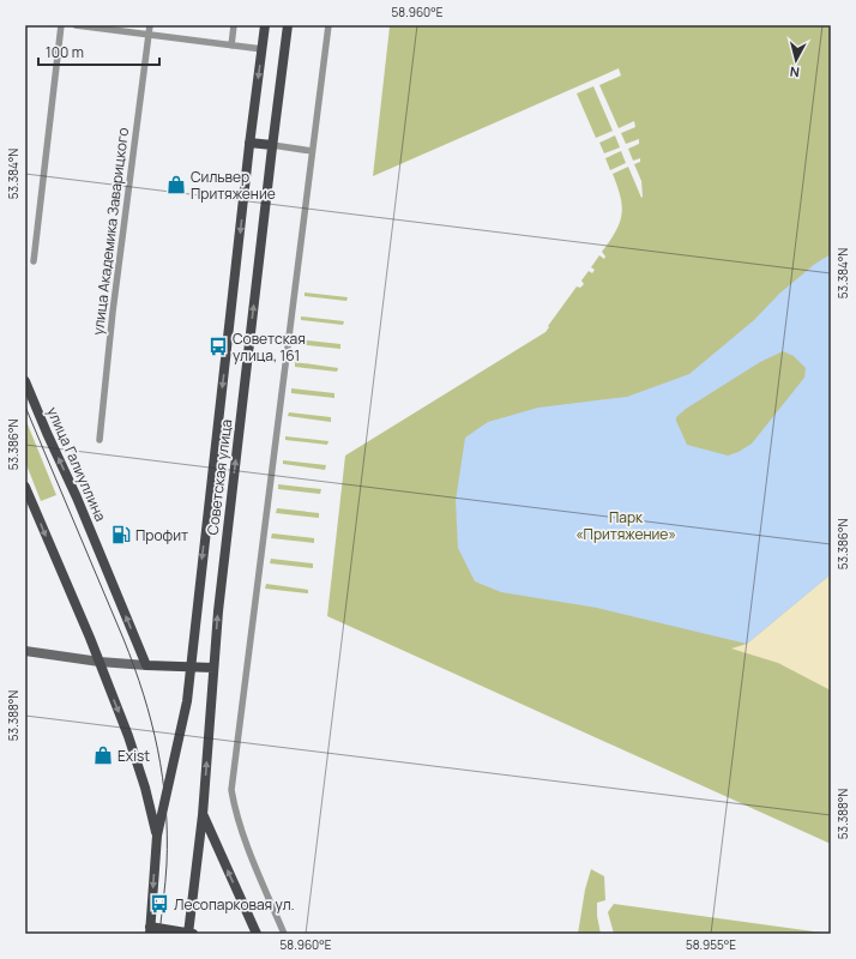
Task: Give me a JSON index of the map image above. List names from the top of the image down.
{
  "streets": {
    "main road": ["улица Галиуллина", "Советская улица"],
    "street": ["улица Академика Заварицкого"]
  },
  "parks": ["Парк «Притяжение»"],
  "places": {
    "shop": ["Сильвер Притяжение", "Exist"],
    "bus stop": ["Советская улица, 161", "Лесопарковая ул."],
    "fuel station": ["Профит"]
  },
  "scale_bar": "100 m",
  "north": "bottom",
  "coordinates": [
    "58.960°E",
    "53.384°N",
    "53.386°N",
    "53.388°N",
    "58.955°E"
  ]
}
